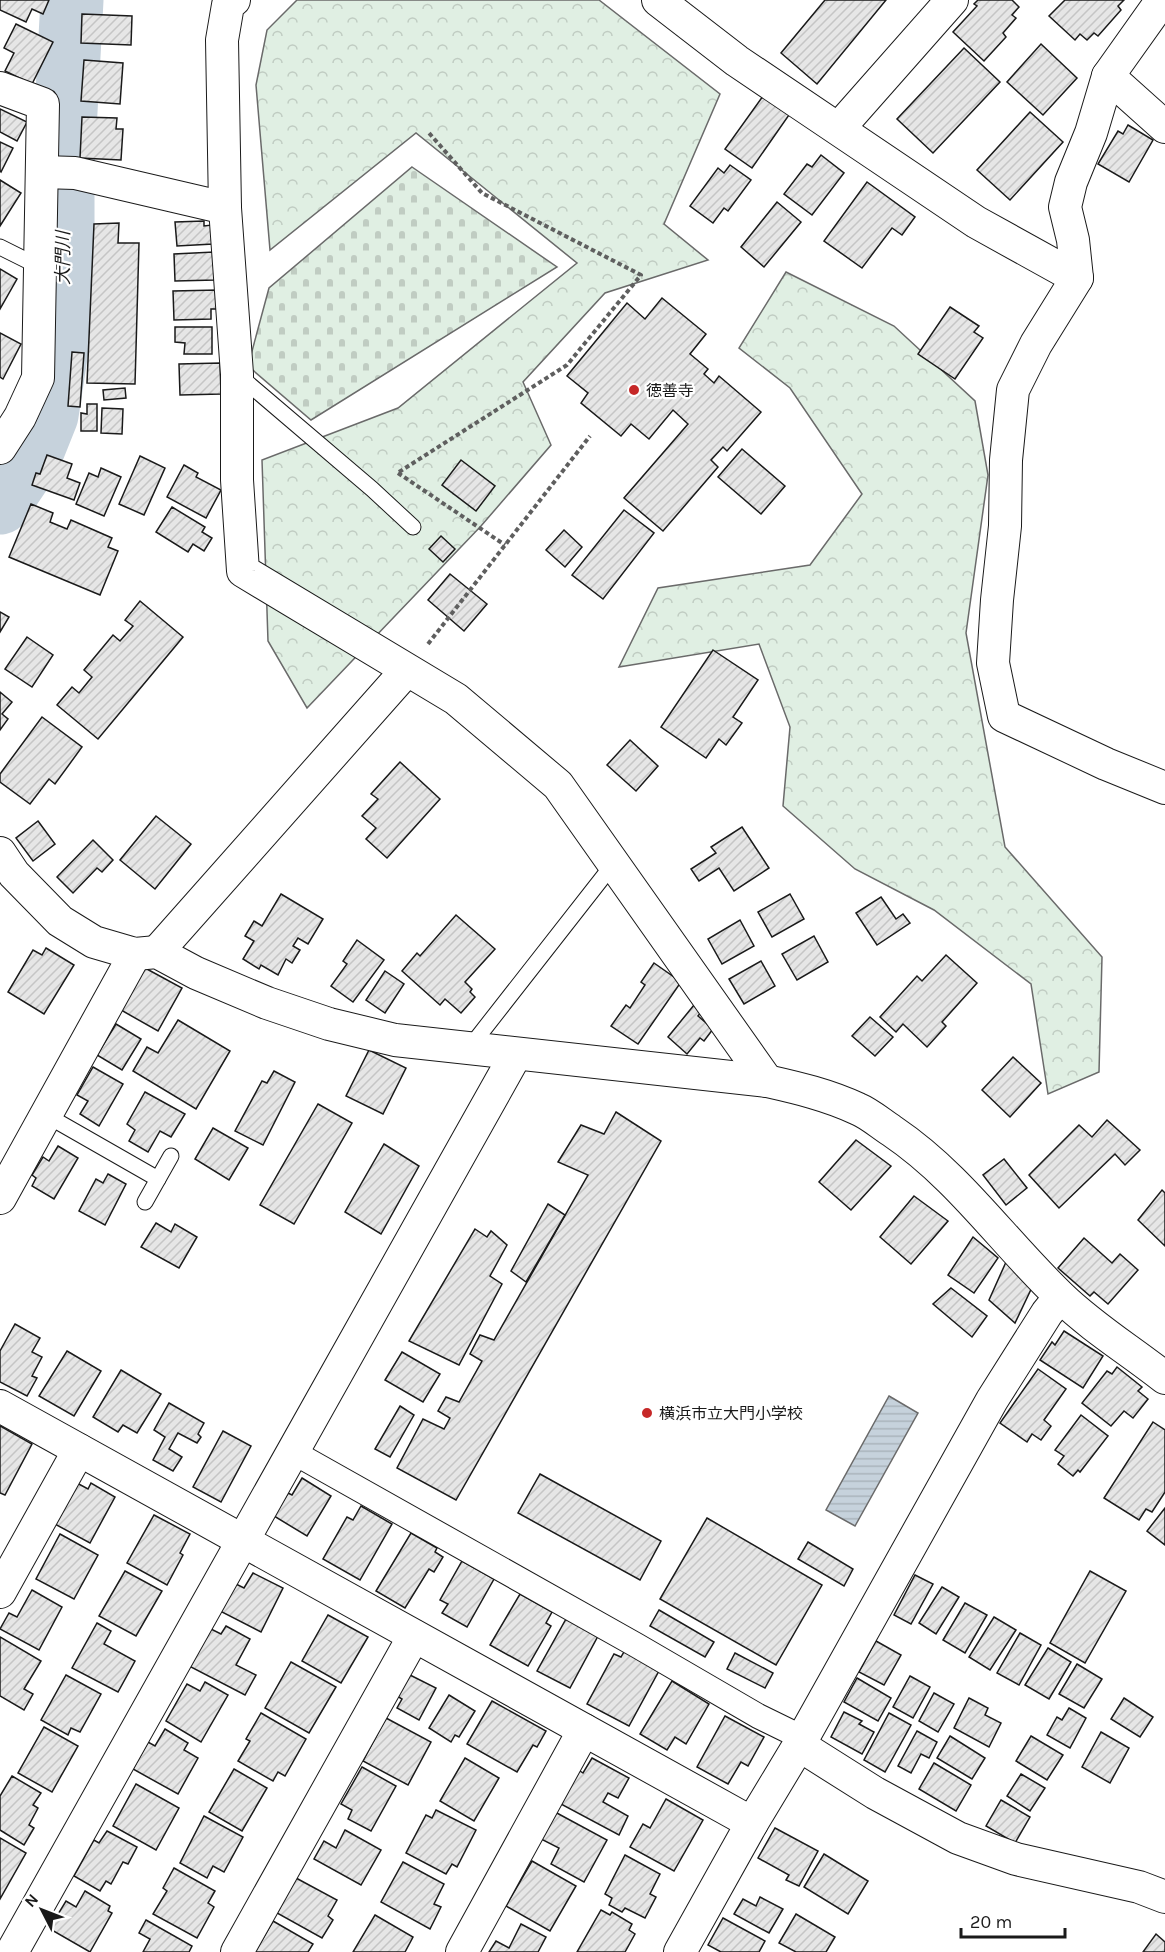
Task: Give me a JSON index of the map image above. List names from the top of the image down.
{
  "water": ["大門川"],
  "places": ["徳善寺", "横浜市立大門小学校"],
  "scale_bar": "20 m",
  "north": "top left"
}
